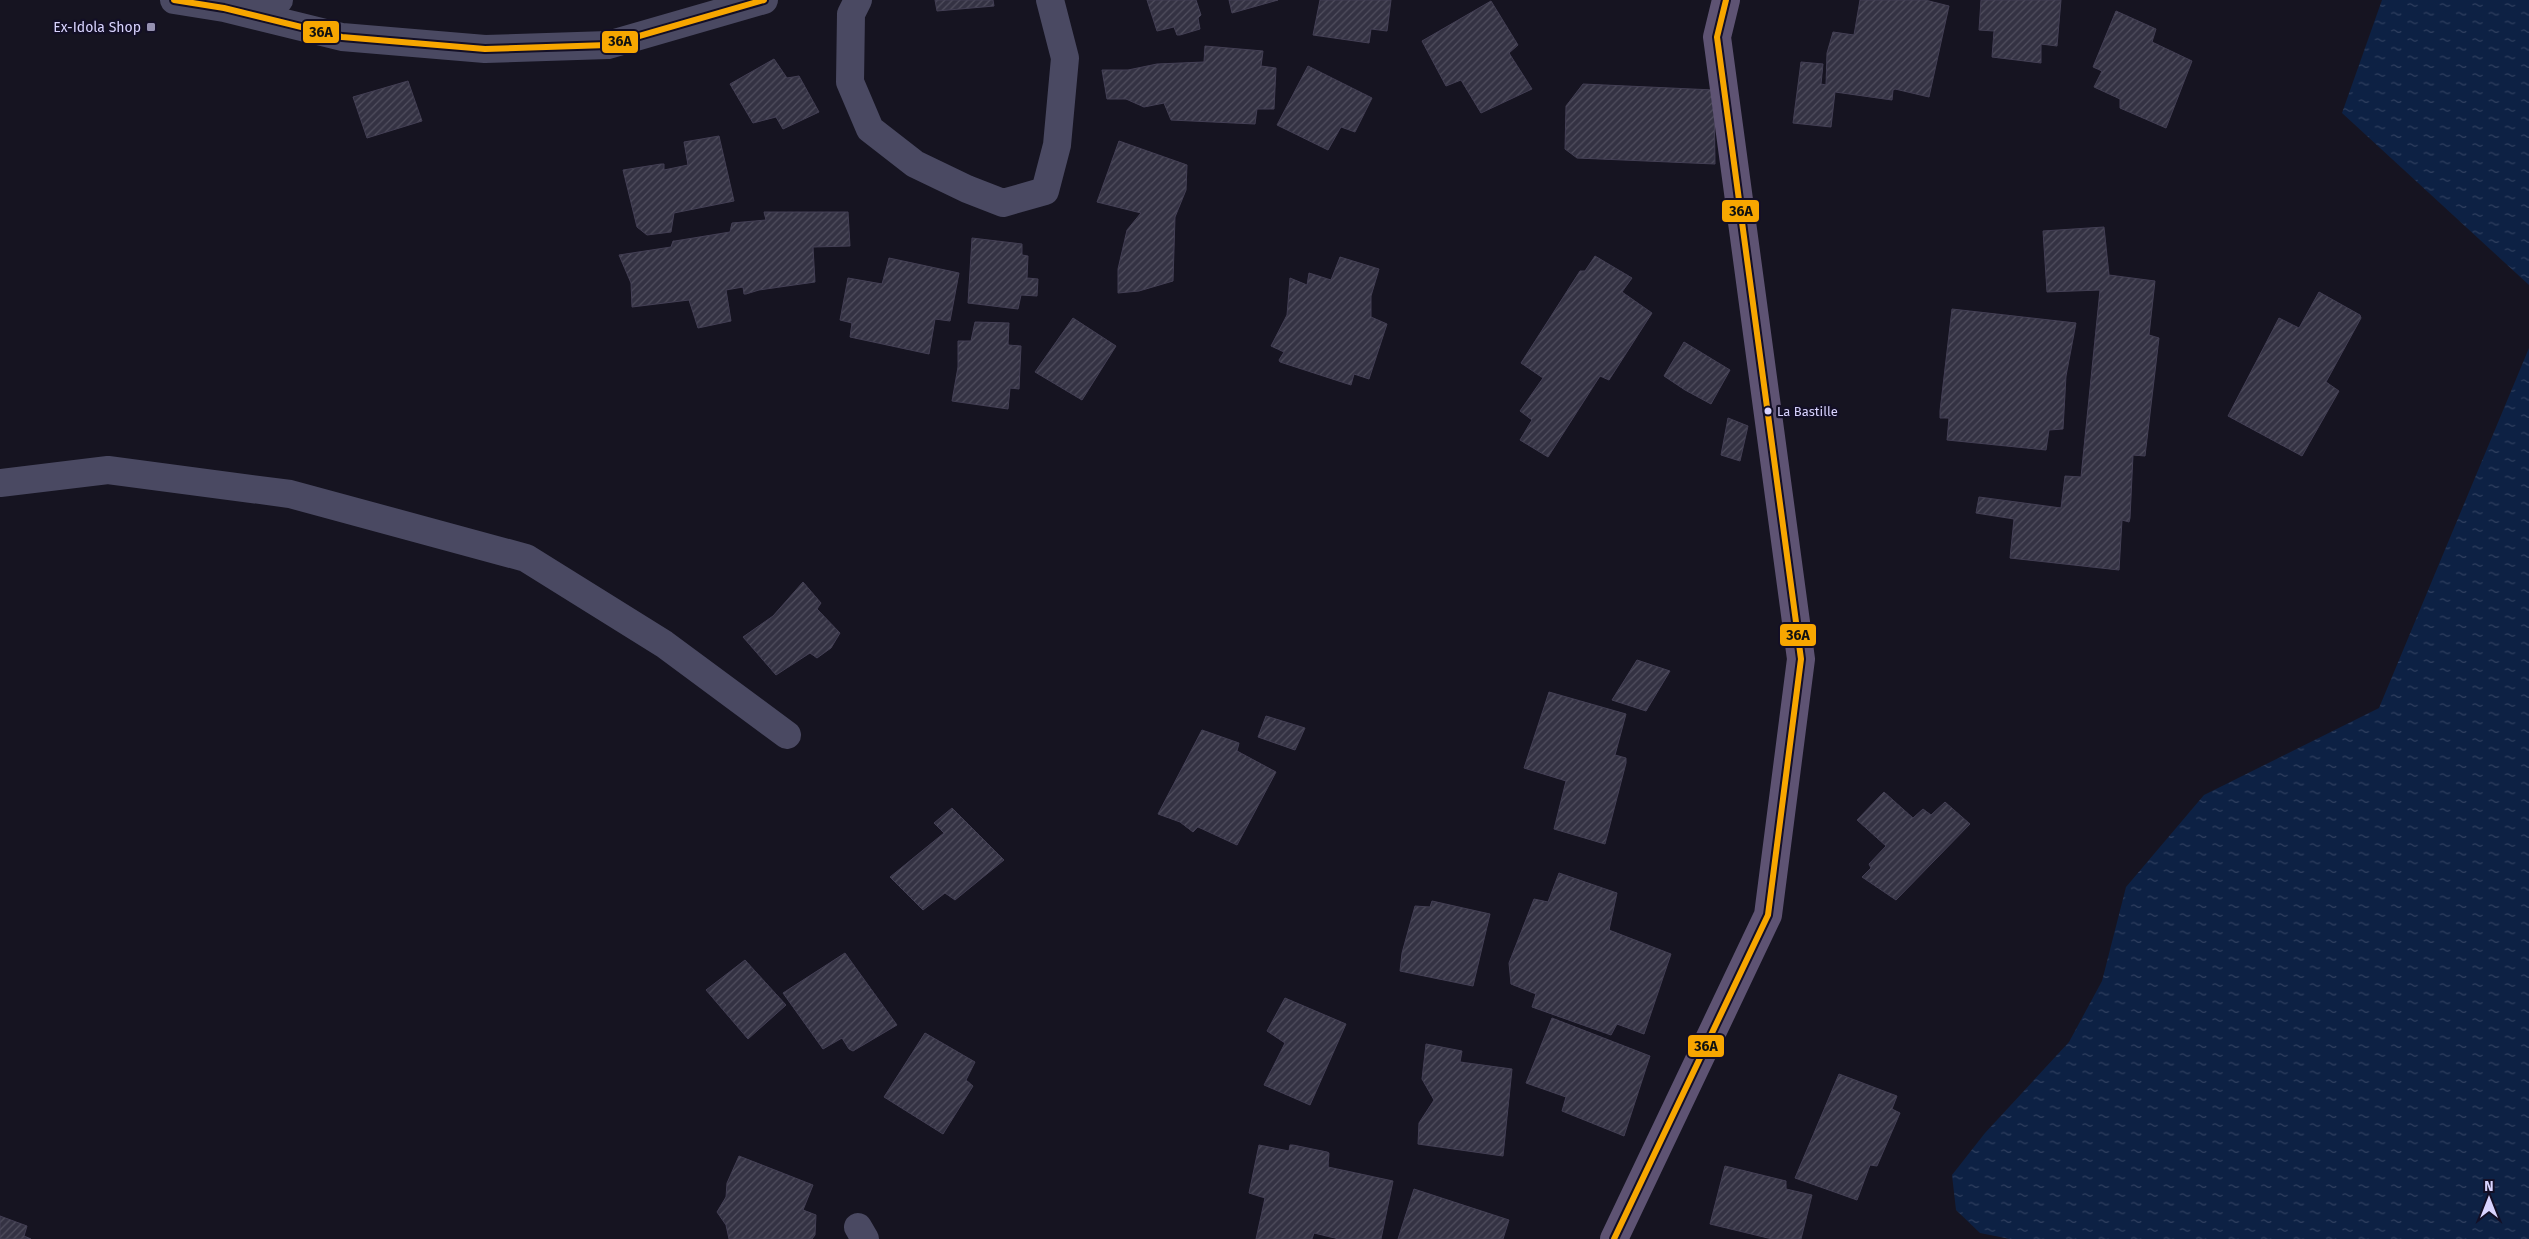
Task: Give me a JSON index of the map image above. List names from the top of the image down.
{
  "places": {
    "transit": ["Ex-Idola Shop"],
    "other": ["La Bastille"]
  },
  "lines": ["transit line 36A"],
  "north": "top"
}
